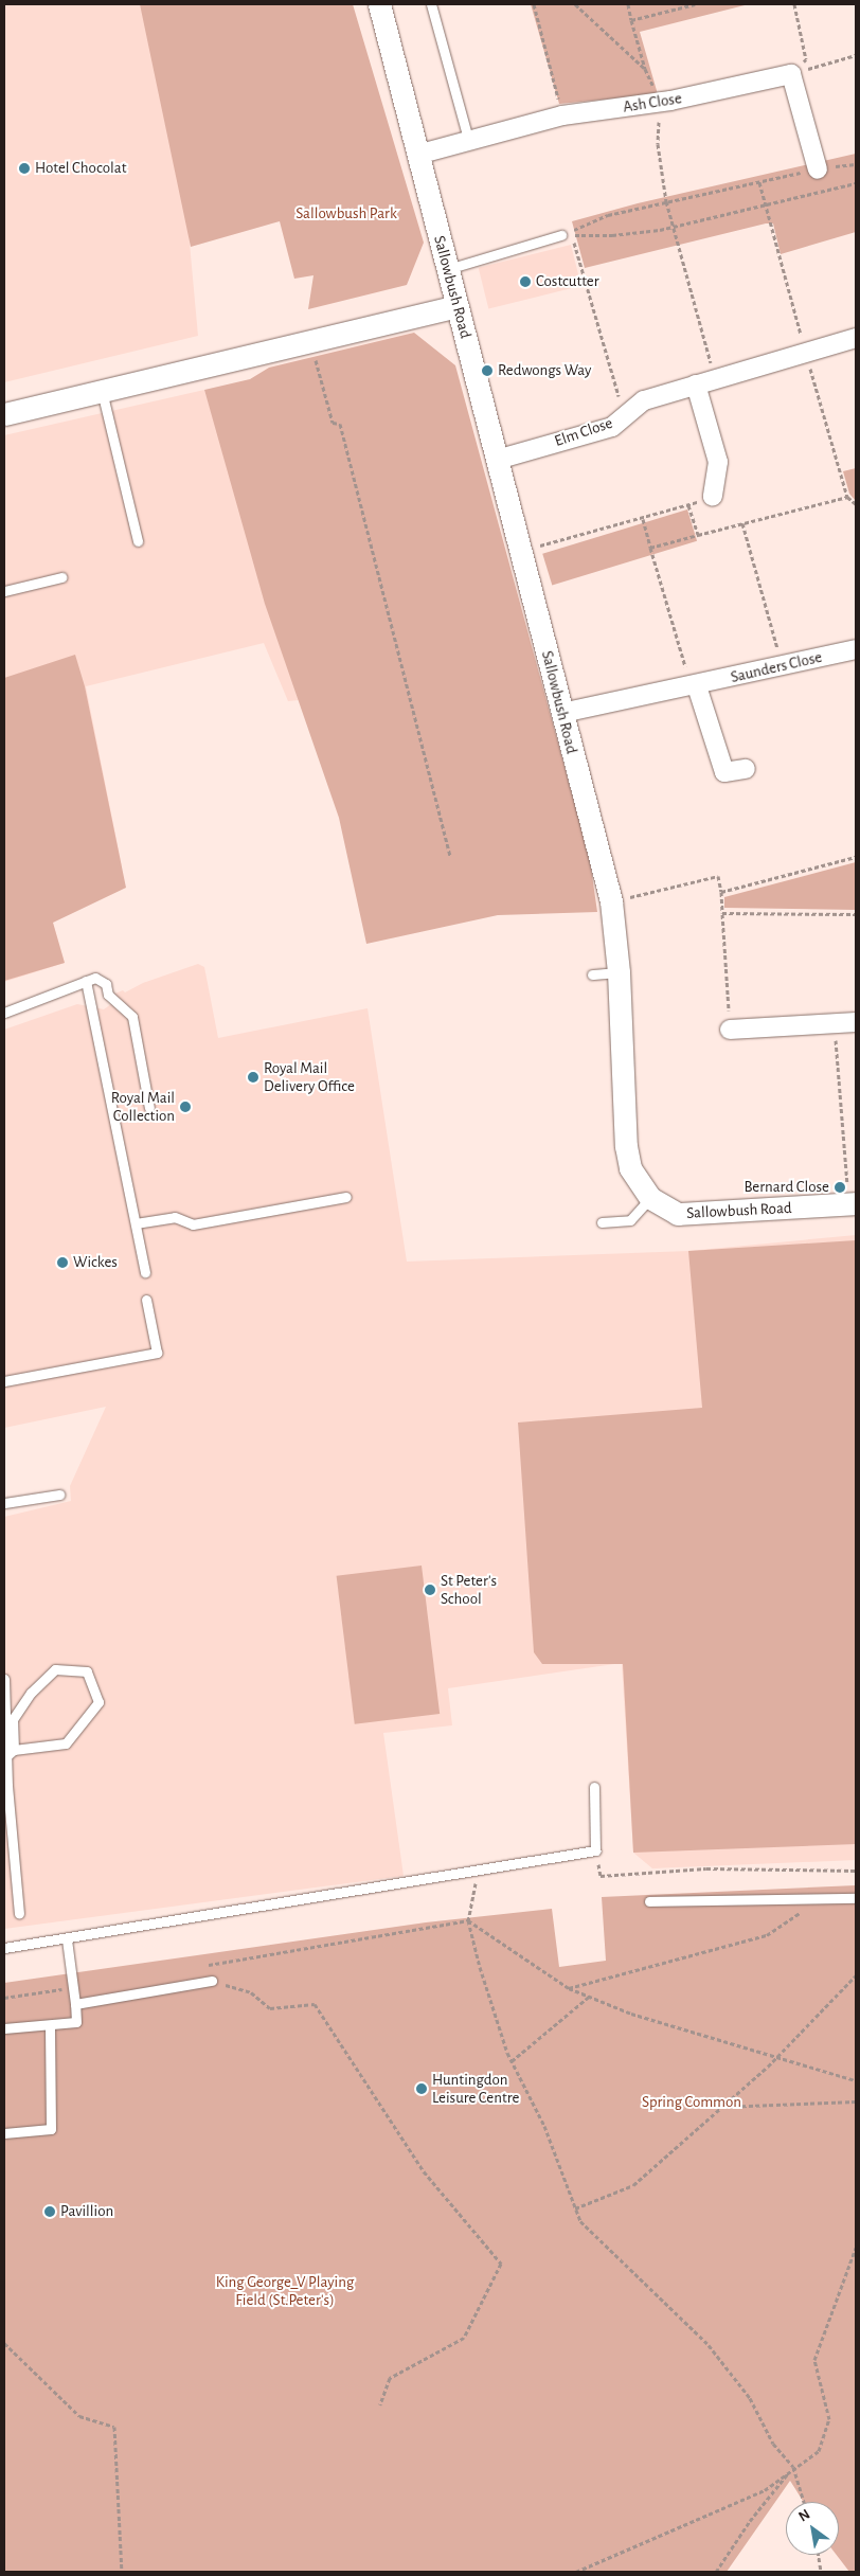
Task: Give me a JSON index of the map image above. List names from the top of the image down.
{
  "streets": {
    "street": [
      "Ash Close",
      "Sallowbush Road",
      "Elm Close",
      "Saunders Close"
    ]
  },
  "crossings": [
    ["Ash Close", "Sallowbush Road"],
    ["Sallowbush Road", "Elm Close"],
    ["Sallowbush Road", "Saunders Close"]
  ],
  "parks": ["Sallowbush Park", "Spring Common", "King George_V Playing Field (St.Peter's)"],
  "places": [
    "Hotel Chocolat",
    "Costcutter",
    "Redwongs Way",
    "Royal Mail Delivery Office",
    "Royal Mail Collection",
    "Bernard Close",
    "Wickes",
    "St Peter's School",
    "Huntingdon Leisure Centre",
    "Pavillion"
  ],
  "north": "top left"
}
